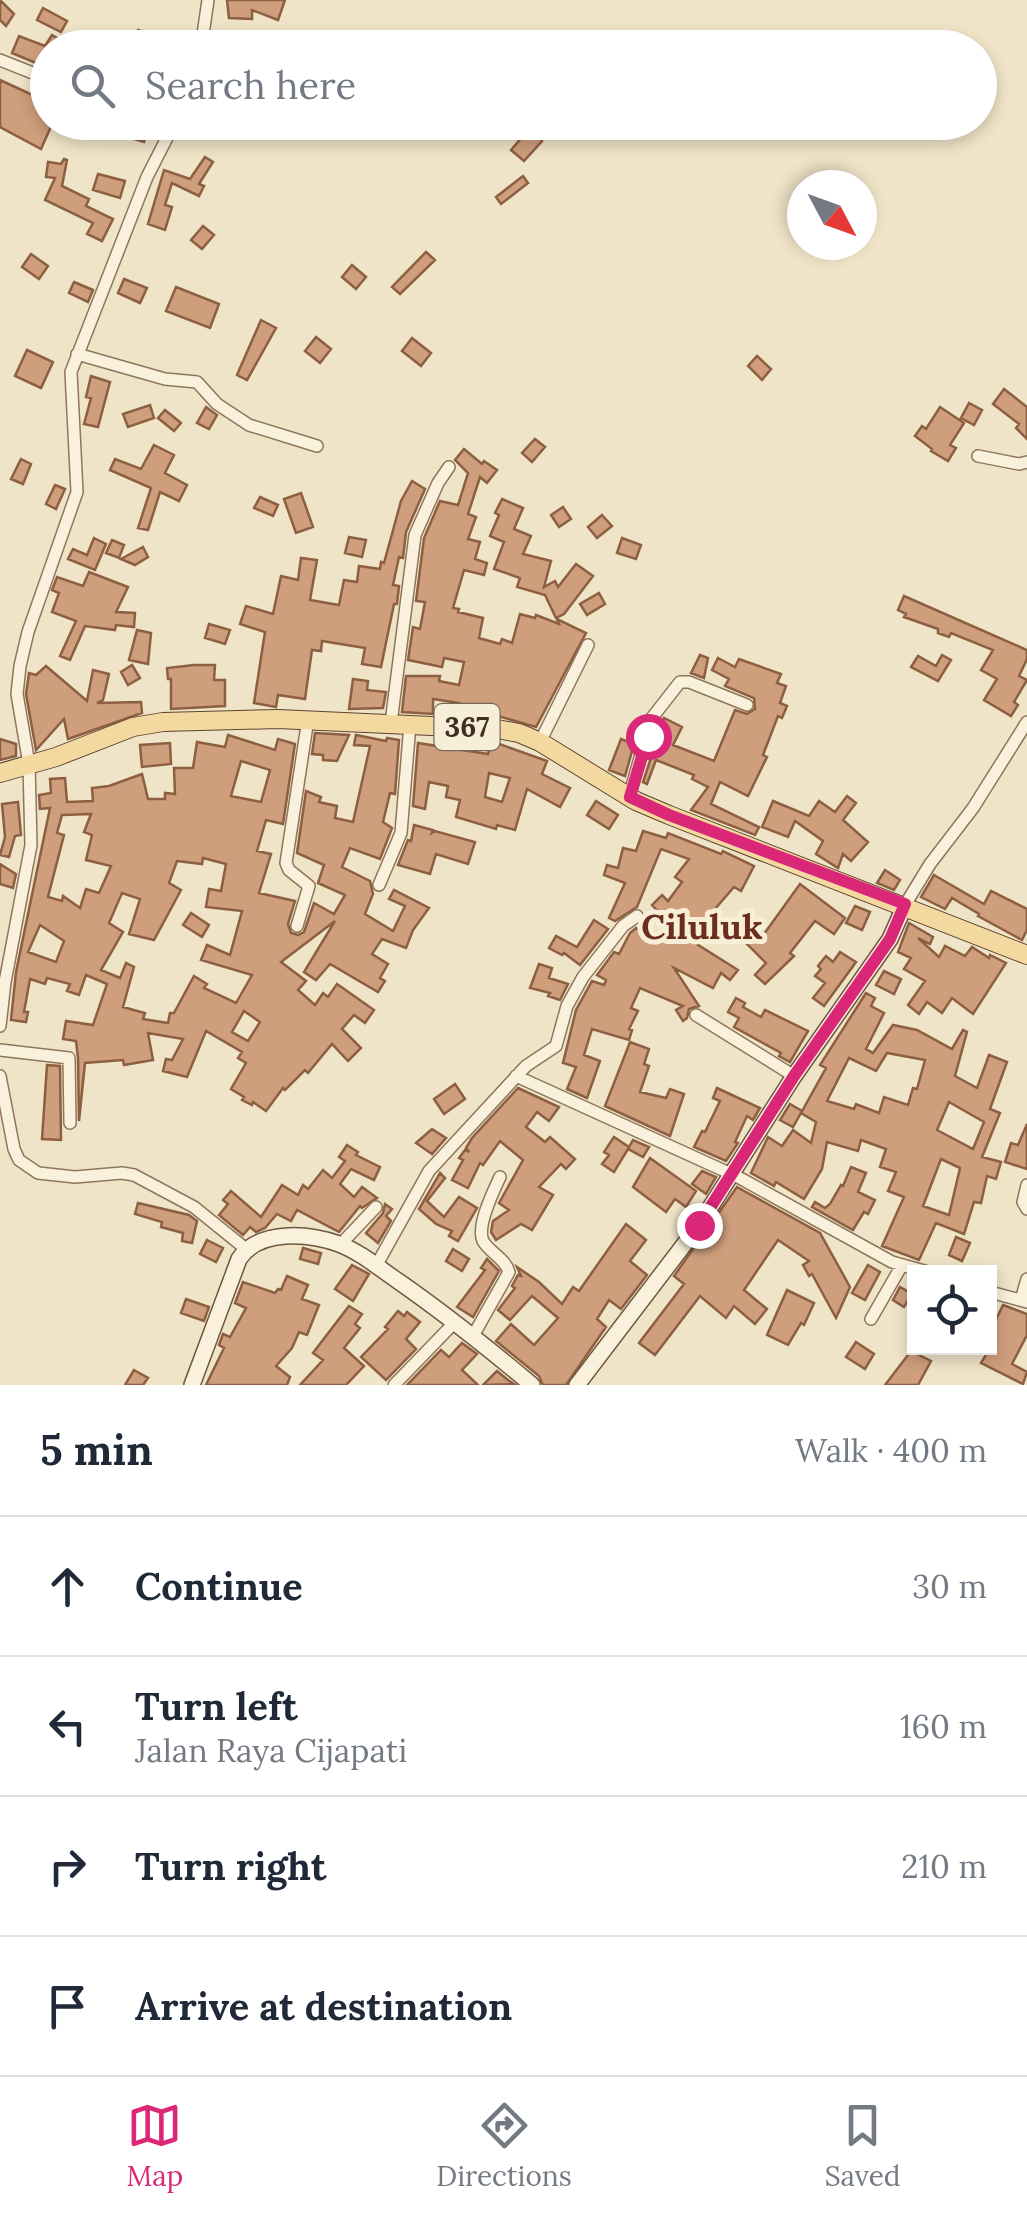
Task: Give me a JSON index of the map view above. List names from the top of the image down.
{
  "streets": {
    "main road": ["367"]
  },
  "districts": ["Ciluluk"],
  "north": "bottom right",
  "page": {
    "search": "Search here",
    "heading": ["5 min", "Walk · 400 m"],
    "list": [
      ["Continue", "30 m"],
      ["Turn left", "Jalan Raya Cijapati", "160 m"],
      ["Turn right", "210 m"],
      "Arrive at destination"
    ],
    "nav": ["Map", "Directions", "Saved"]
  }
}
